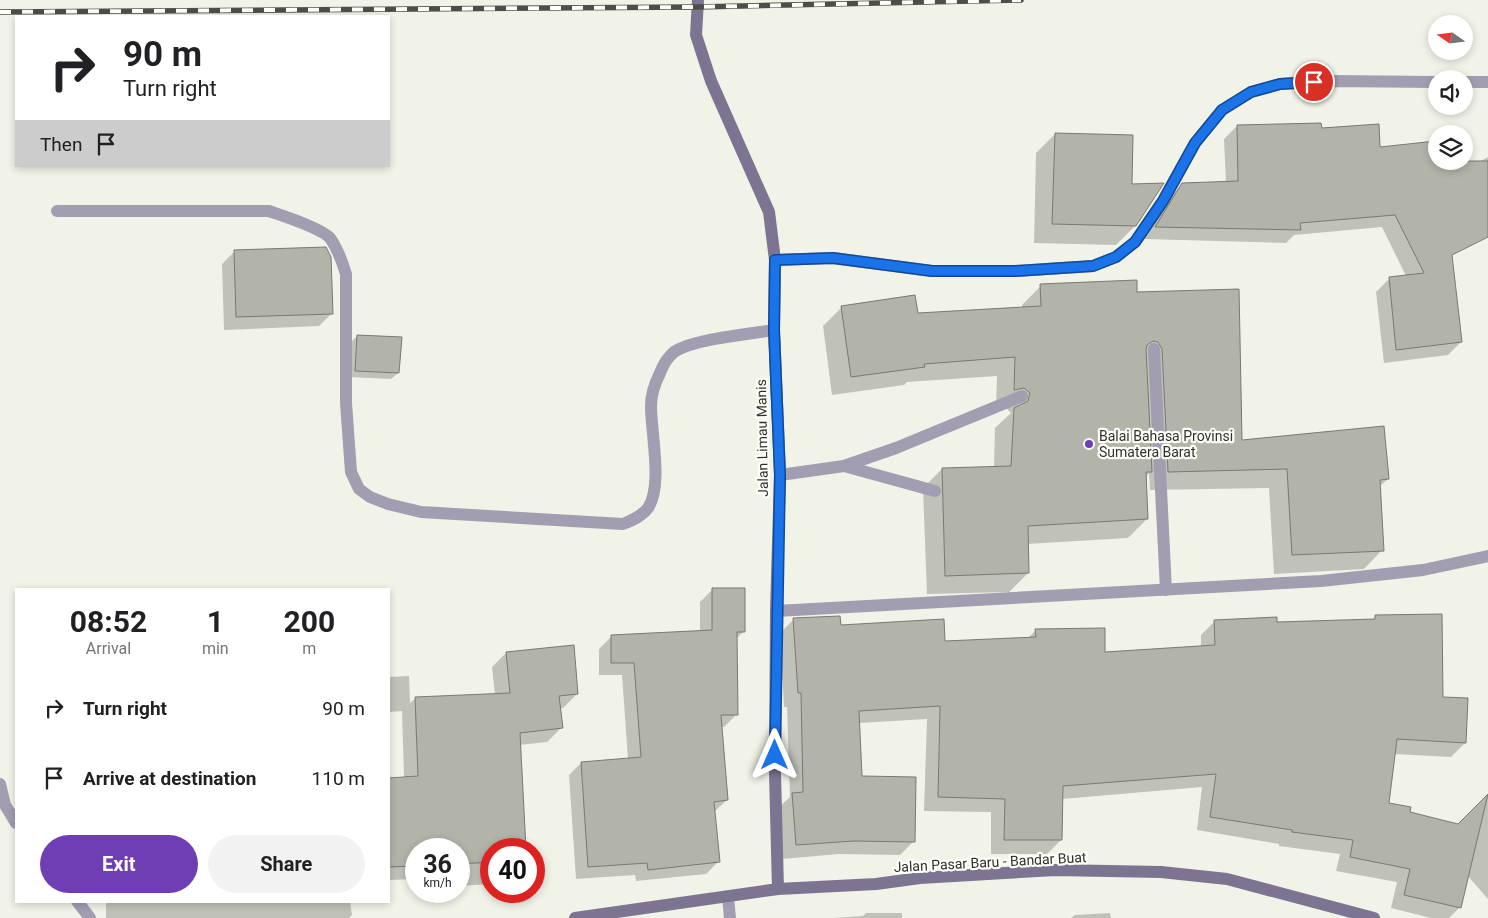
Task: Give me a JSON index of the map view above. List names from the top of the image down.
{
  "streets": {
    "street": ["Jalan Limau Manis", "Jalan Pasar Baru - Bandar Buat"]
  },
  "crossings": [
    ["Jalan Limau Manis", "Jalan Pasar Baru - Bandar Buat"]
  ],
  "places": ["Balai Bahasa Provinsi Sumatera Barat"],
  "north": "left",
  "page": {
    "turn": ["90 m", "Turn right"],
    "then": "Then",
    "eta": [
      "08:52",
      "Arrival",
      "1",
      "min",
      "200",
      "m"
    ],
    "list": [
      {
        "name": "Turn right",
        "value": "90 m"
      },
      {
        "name": "Arrive at destination",
        "value": "110 m"
      }
    ],
    "buttons": ["Exit", "Share"],
    "speed": "36 km/h",
    "limit": "40"
  }
}
